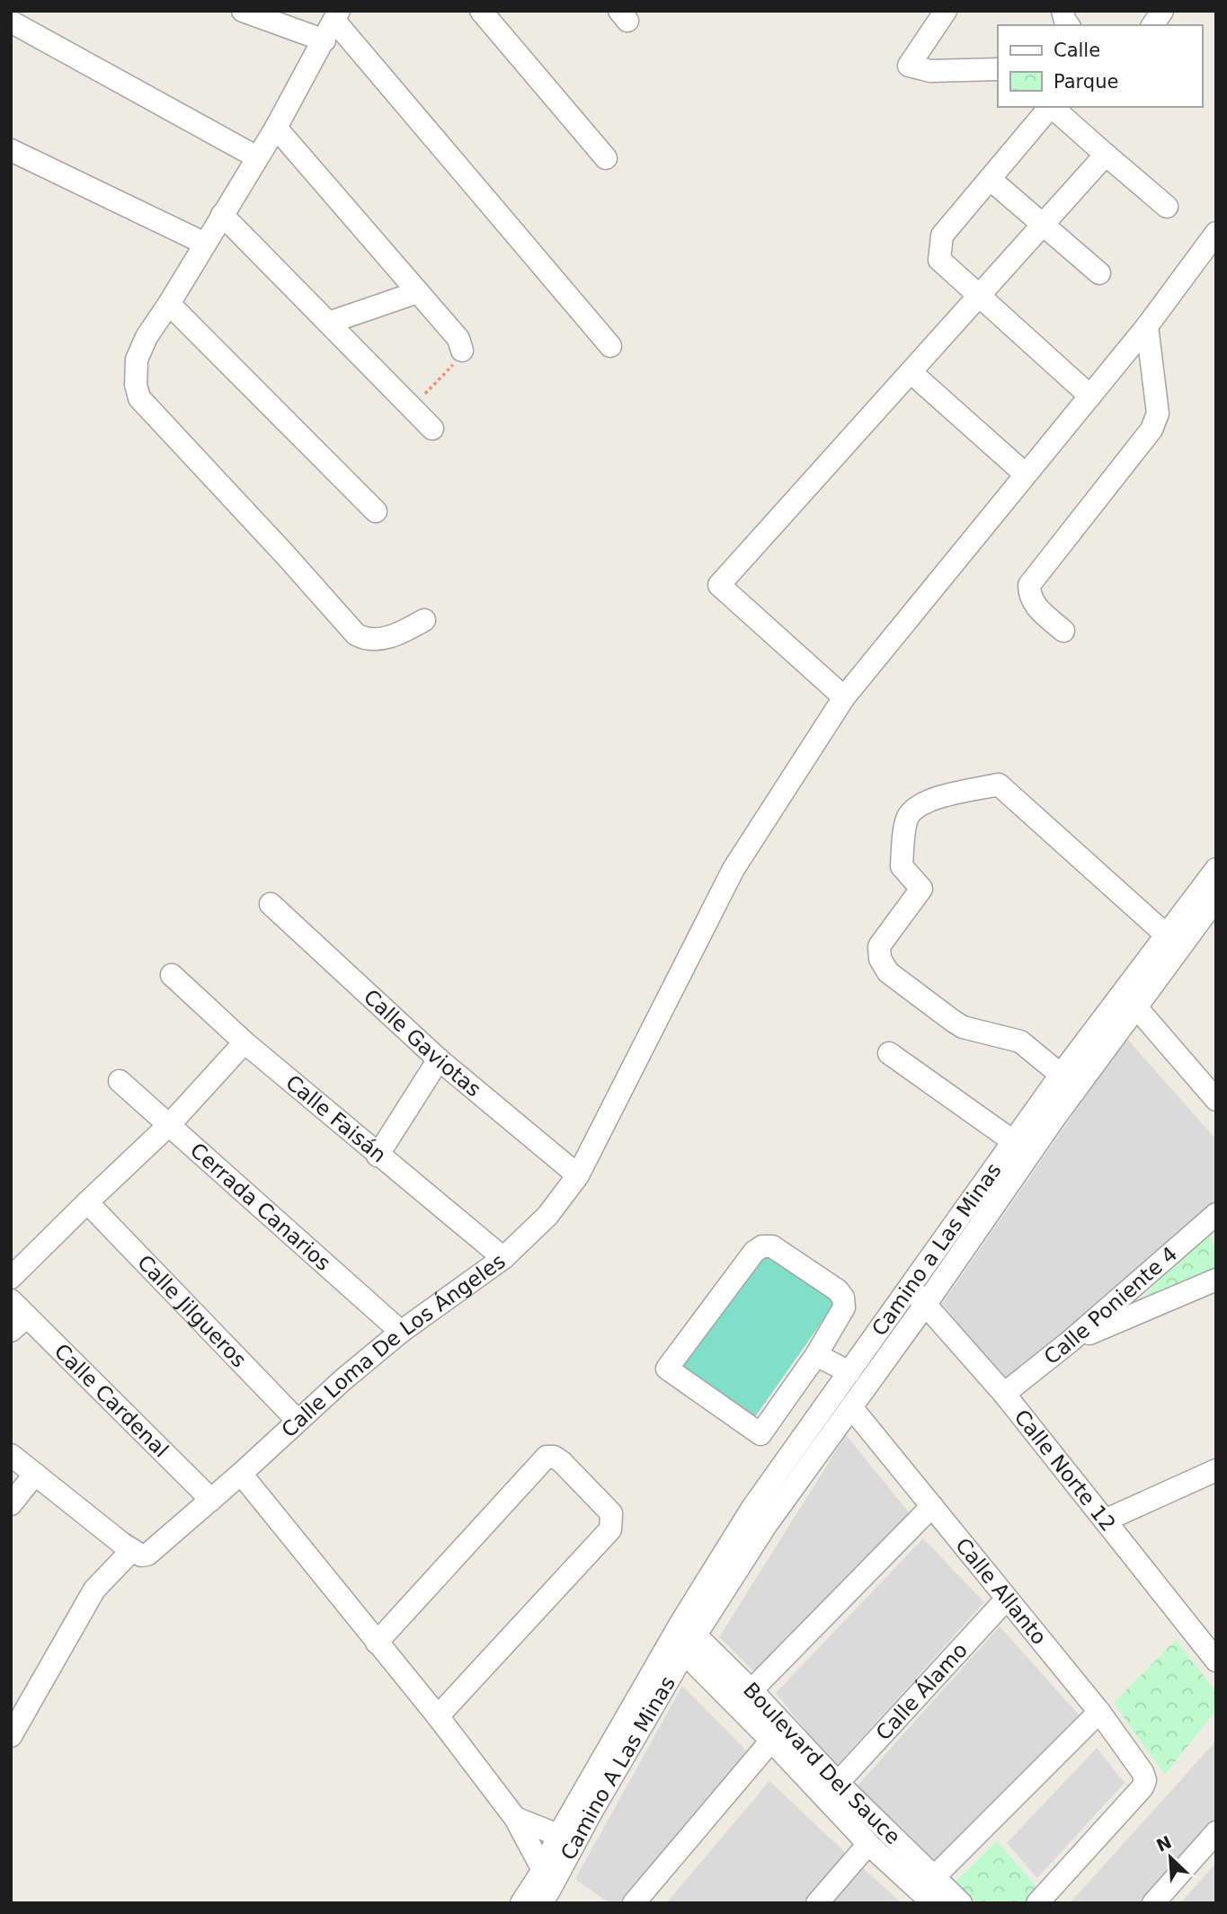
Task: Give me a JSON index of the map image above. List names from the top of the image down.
{
  "streets": {
    "street": [
      "Calle Gaviotas",
      "Calle Faisán",
      "Cerrada Canarios",
      "Camino a Las Minas",
      "Calle Poniente 4",
      "Calle Jilgueros",
      "Calle Loma De Los Ángeles",
      "Calle Cardenal",
      "Calle Norte 12",
      "Calle Allanto",
      "Calle Álamo",
      "Boulevard Del Sauce",
      "Camino A Las Minas"
    ]
  },
  "crossings": [
    ["Calle Gaviotas", "Calle Loma De Los Ángeles"],
    ["Calle Faisán", "Calle Loma De Los Ángeles"],
    ["Cerrada Canarios", "Calle Loma De Los Ángeles"],
    ["Camino a Las Minas", "Calle Norte 12"],
    ["Camino a Las Minas", "Calle Allanto"],
    ["Camino a Las Minas", "Boulevard Del Sauce"],
    ["Camino a Las Minas", "Camino A Las Minas"],
    ["Calle Poniente 4", "Calle Norte 12"],
    ["Calle Jilgueros", "Calle Loma De Los Ángeles"],
    ["Calle Loma De Los Ángeles", "Calle Cardenal"],
    ["Calle Allanto", "Calle Álamo"],
    ["Calle Álamo", "Boulevard Del Sauce"],
    ["Boulevard Del Sauce", "Camino A Las Minas"]
  ],
  "legend": ["Calle", "Parque"],
  "north": "top left"
}
